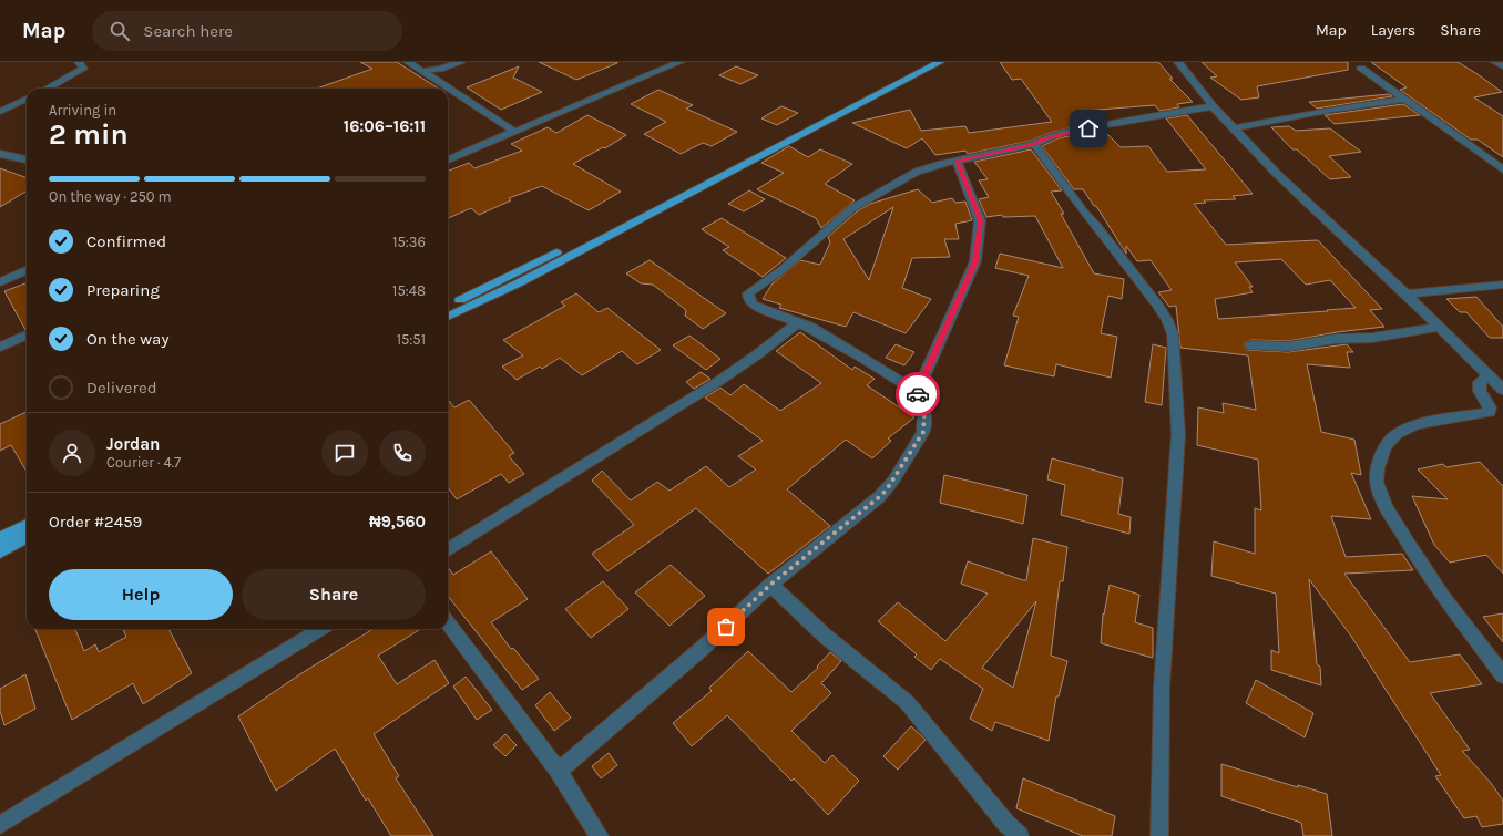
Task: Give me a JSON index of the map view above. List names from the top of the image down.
{
  "page": {
    "header": "Map",
    "search": "Search here",
    "nav": ["Map", "Layers", "Share"],
    "heading": ["2 min", "Arriving in", "16:06–16:11"],
    "panel": [
      "Jordan",
      "Courier · 4.7",
      "Order #2459",
      "₦9,560"
    ],
    "bar": "On the way · 250 m",
    "list": [
      ["Confirmed", "15:36"],
      ["Preparing", "15:48"],
      ["On the way", "15:51"],
      "Delivered"
    ],
    "buttons": ["Help", "Share"]
  }
}
